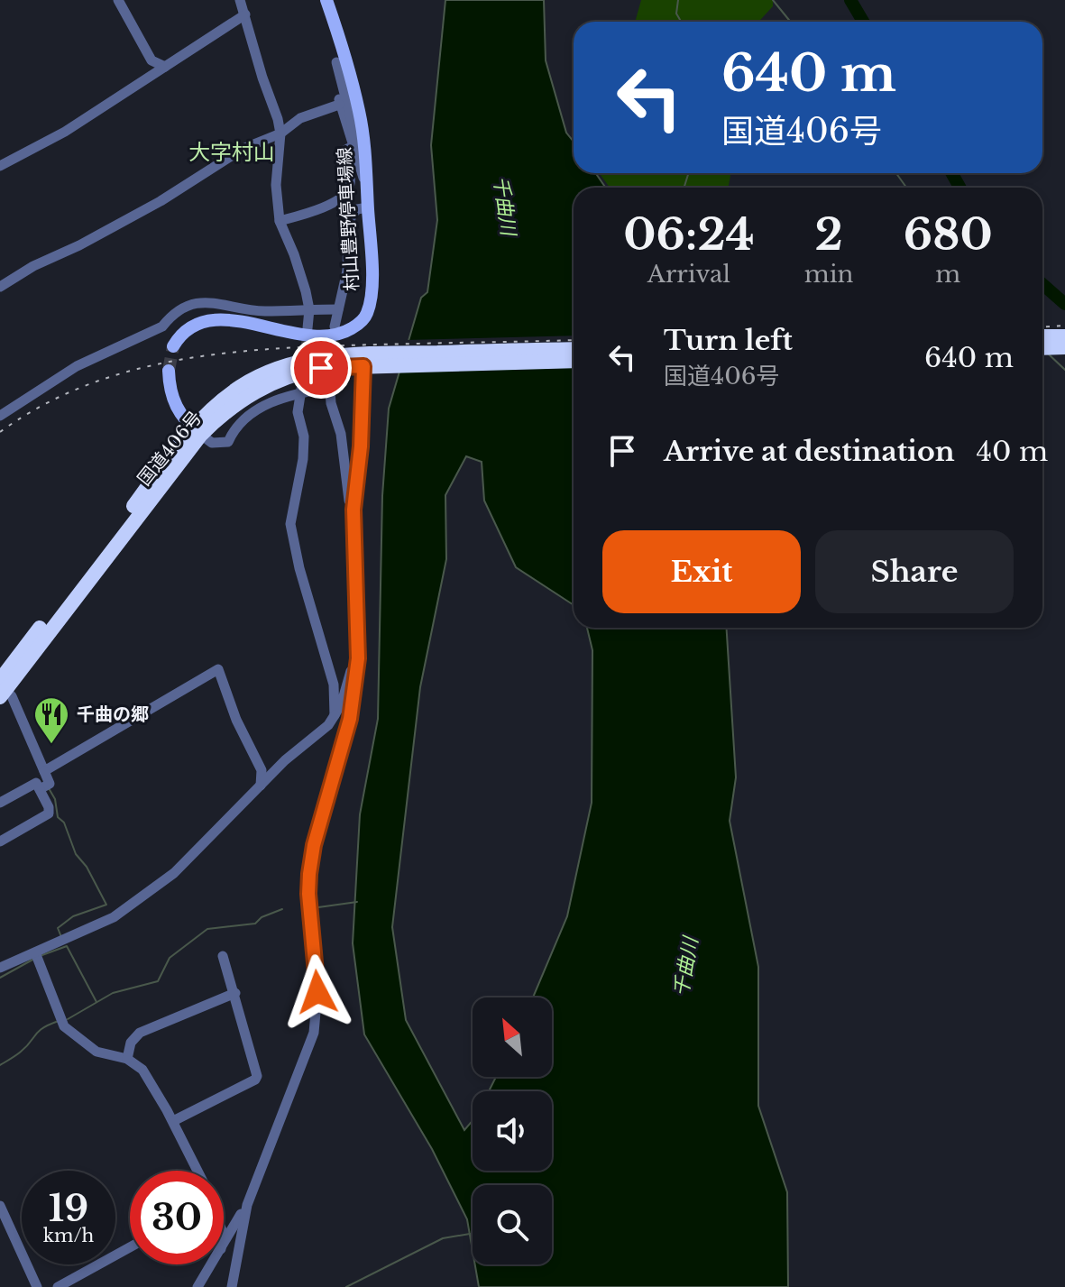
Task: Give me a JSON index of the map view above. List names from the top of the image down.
{
  "streets": {
    "highway": ["国道406号"],
    "main road": ["村山豊野停車場線"]
  },
  "districts": ["大字村山"],
  "water": ["千曲川"],
  "places": {
    "restaurant": ["千曲の郷"]
  },
  "north": "top left",
  "page": {
    "turn": ["640 m", "国道406号"],
    "eta": [
      "06:24",
      "Arrival",
      "2",
      "min",
      "680",
      "m"
    ],
    "list": [
      {
        "name": "Turn left",
        "note": "国道406号",
        "value": "640 m"
      },
      {
        "name": "Arrive at destination",
        "value": "40 m"
      }
    ],
    "buttons": ["Exit", "Share"],
    "speed": "19 km/h",
    "limit": "30"
  }
}
